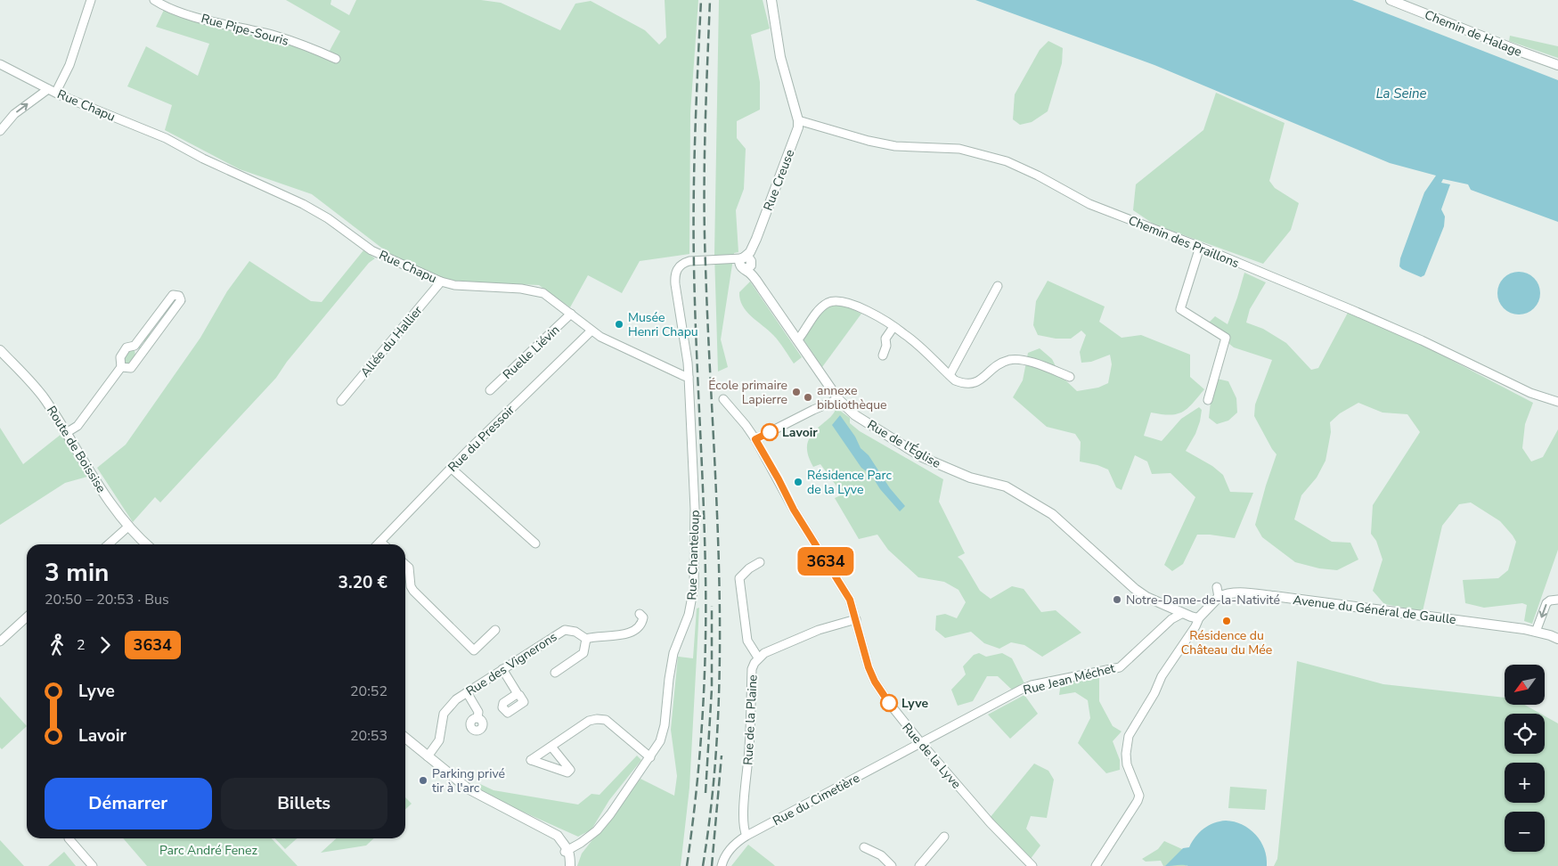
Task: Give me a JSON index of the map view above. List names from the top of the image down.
{
  "streets": {
    "street": [
      "Rue Pipe-Souris",
      "Chemin de Halage",
      "Rue Chapu",
      "Rue Creuse",
      "Chemin des Praillons",
      "Allée du Hallier",
      "Ruelle Liévin",
      "Rue du Pressoir",
      "Rue de l'Église",
      "Route de Boissise",
      "Rue Chanteloup",
      "Avenue du Général de Gaulle",
      "Rue des Vignerons",
      "Rue Jean Méchet",
      "Rue de la Plaine",
      "Rue de la Lyve",
      "Rue du Cimetière"
    ]
  },
  "crossings": [
    ["Rue Chapu", "Allée du Hallier"],
    ["Rue Chapu", "Ruelle Liévin"],
    ["Rue Chapu", "Rue du Pressoir"],
    ["Rue Chapu", "Rue Chanteloup"],
    ["Rue Creuse", "Chemin des Praillons"],
    ["Rue Creuse", "Rue de l'Église"],
    ["Rue de l'Église", "Rue Jean Méchet"],
    ["Rue Jean Méchet", "Rue de la Lyve"],
    ["Rue Jean Méchet", "Rue du Cimetière"],
    ["Rue de la Plaine", "Rue de la Lyve"],
    ["Rue de la Plaine", "Rue du Cimetière"],
    ["Rue de la Lyve", "Rue du Cimetière"]
  ],
  "water": ["La Seine"],
  "parks": ["Parc André Fenez"],
  "places": [
    "Musée Henri Chapu",
    "École primaire Lapierre",
    "annexe bibliothèque",
    "Lavoir",
    "Résidence Parc de la Lyve",
    "Notre-Dame-de-la-Nativité",
    "Résidence du Château du Mée",
    "Lyve",
    "Parking privé tir à l'arc"
  ],
  "lines": ["bus line 3634"],
  "north": "bottom left",
  "page": {
    "on_map": "3634",
    "heading": ["3 min", "20:50 – 20:53 · Bus", "3.20 €"],
    "legs": ["2", "3634"],
    "map_buttons": ["+", "−"],
    "list": [
      {
        "name": "Lyve",
        "value": "20:52"
      },
      {
        "name": "Lavoir",
        "value": "20:53"
      }
    ],
    "buttons": ["Démarrer", "Billets"]
  }
}
